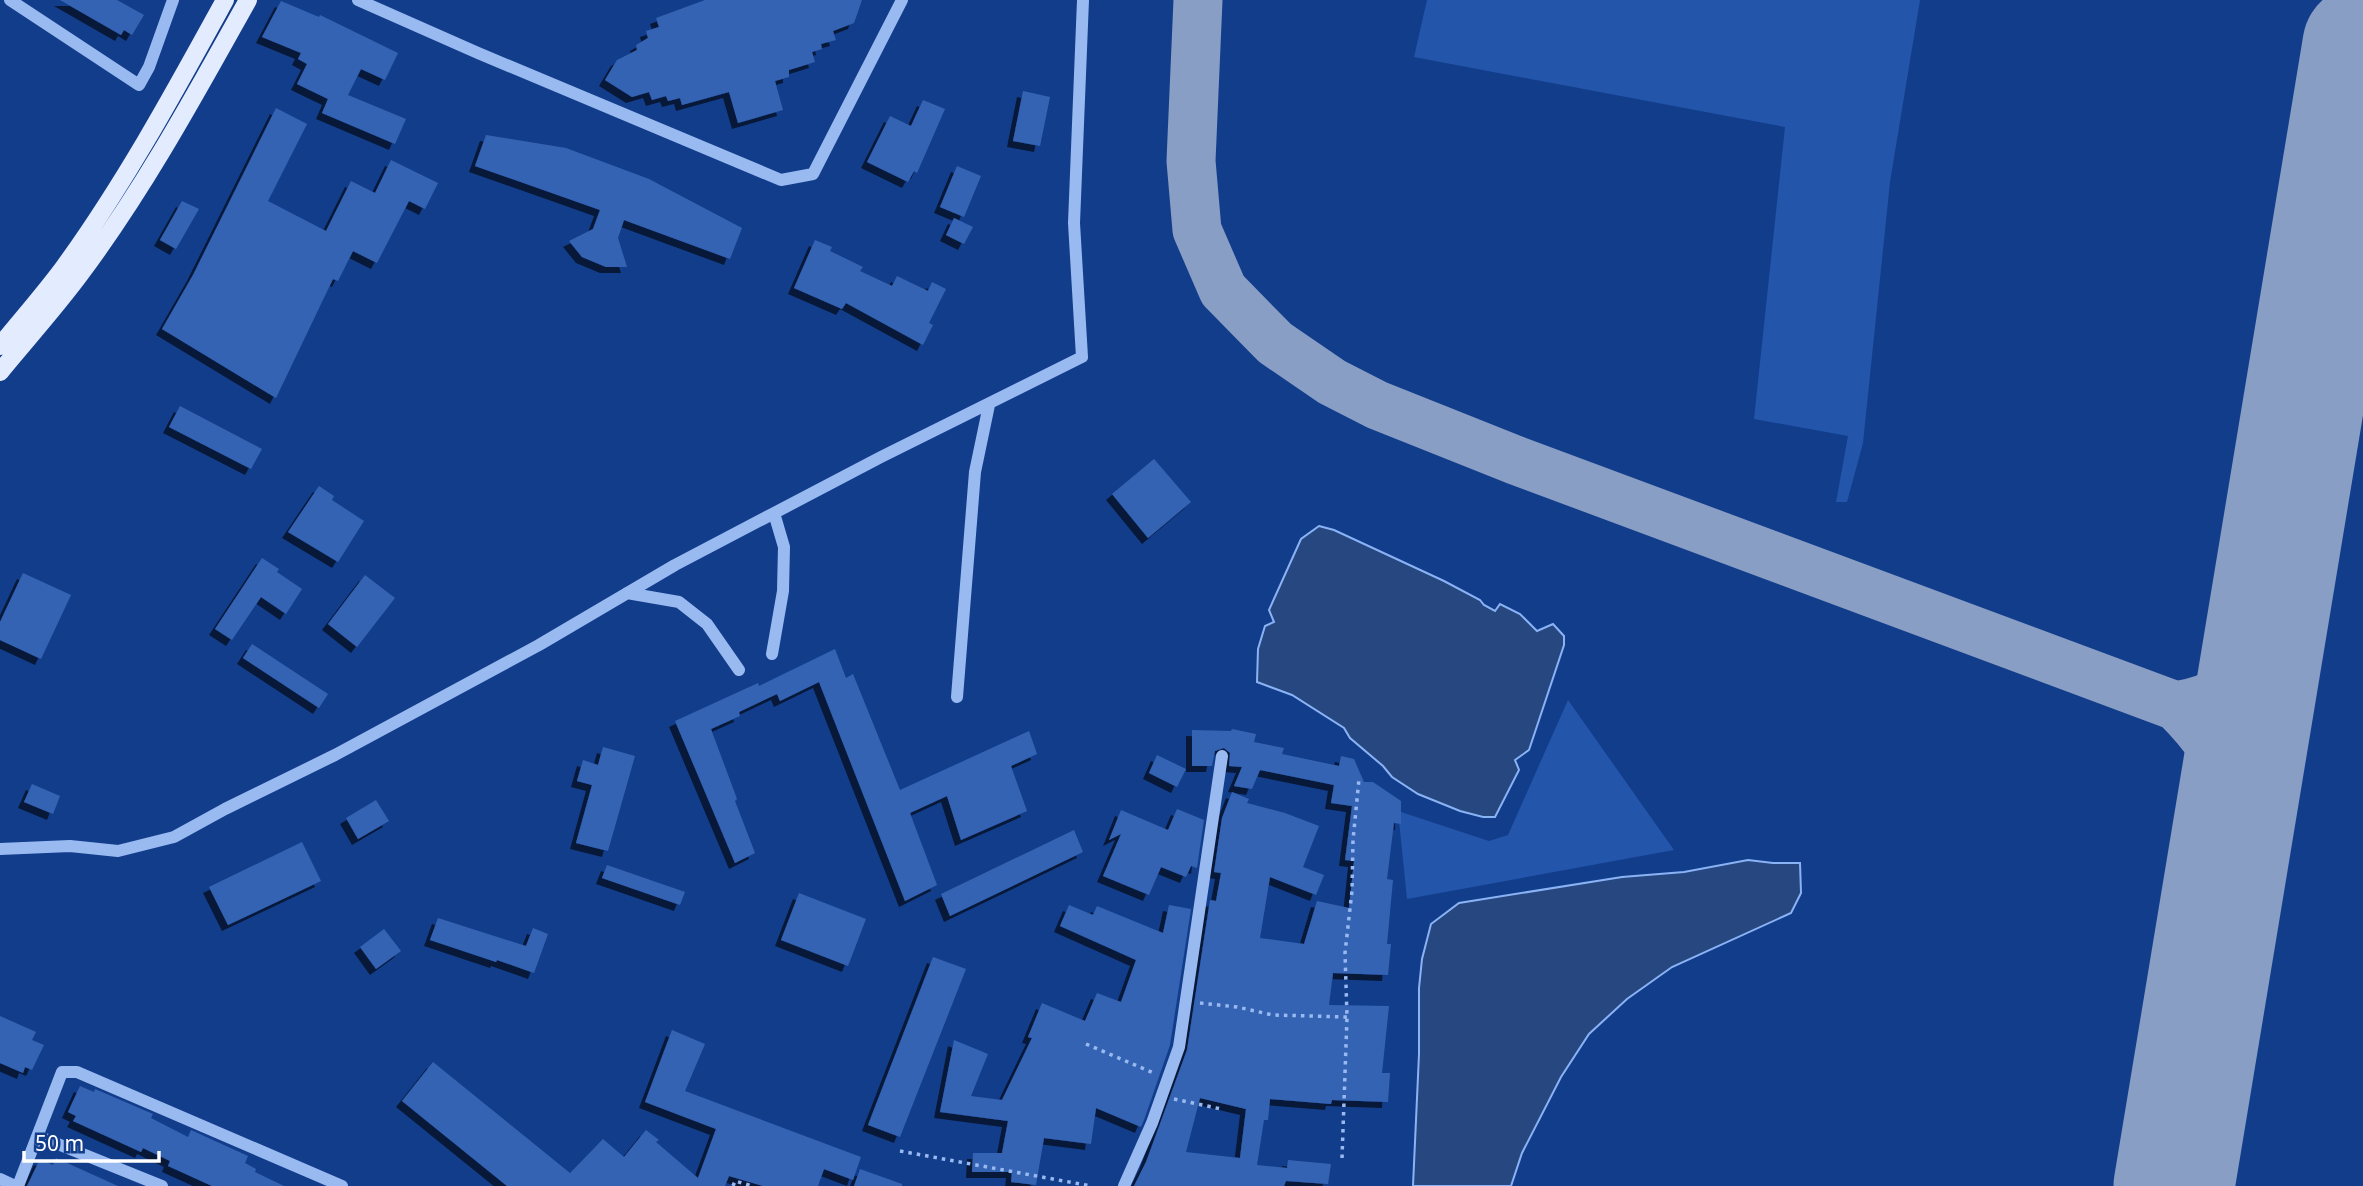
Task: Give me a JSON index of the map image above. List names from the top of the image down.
{
  "scale_bar": "50 m"
}
